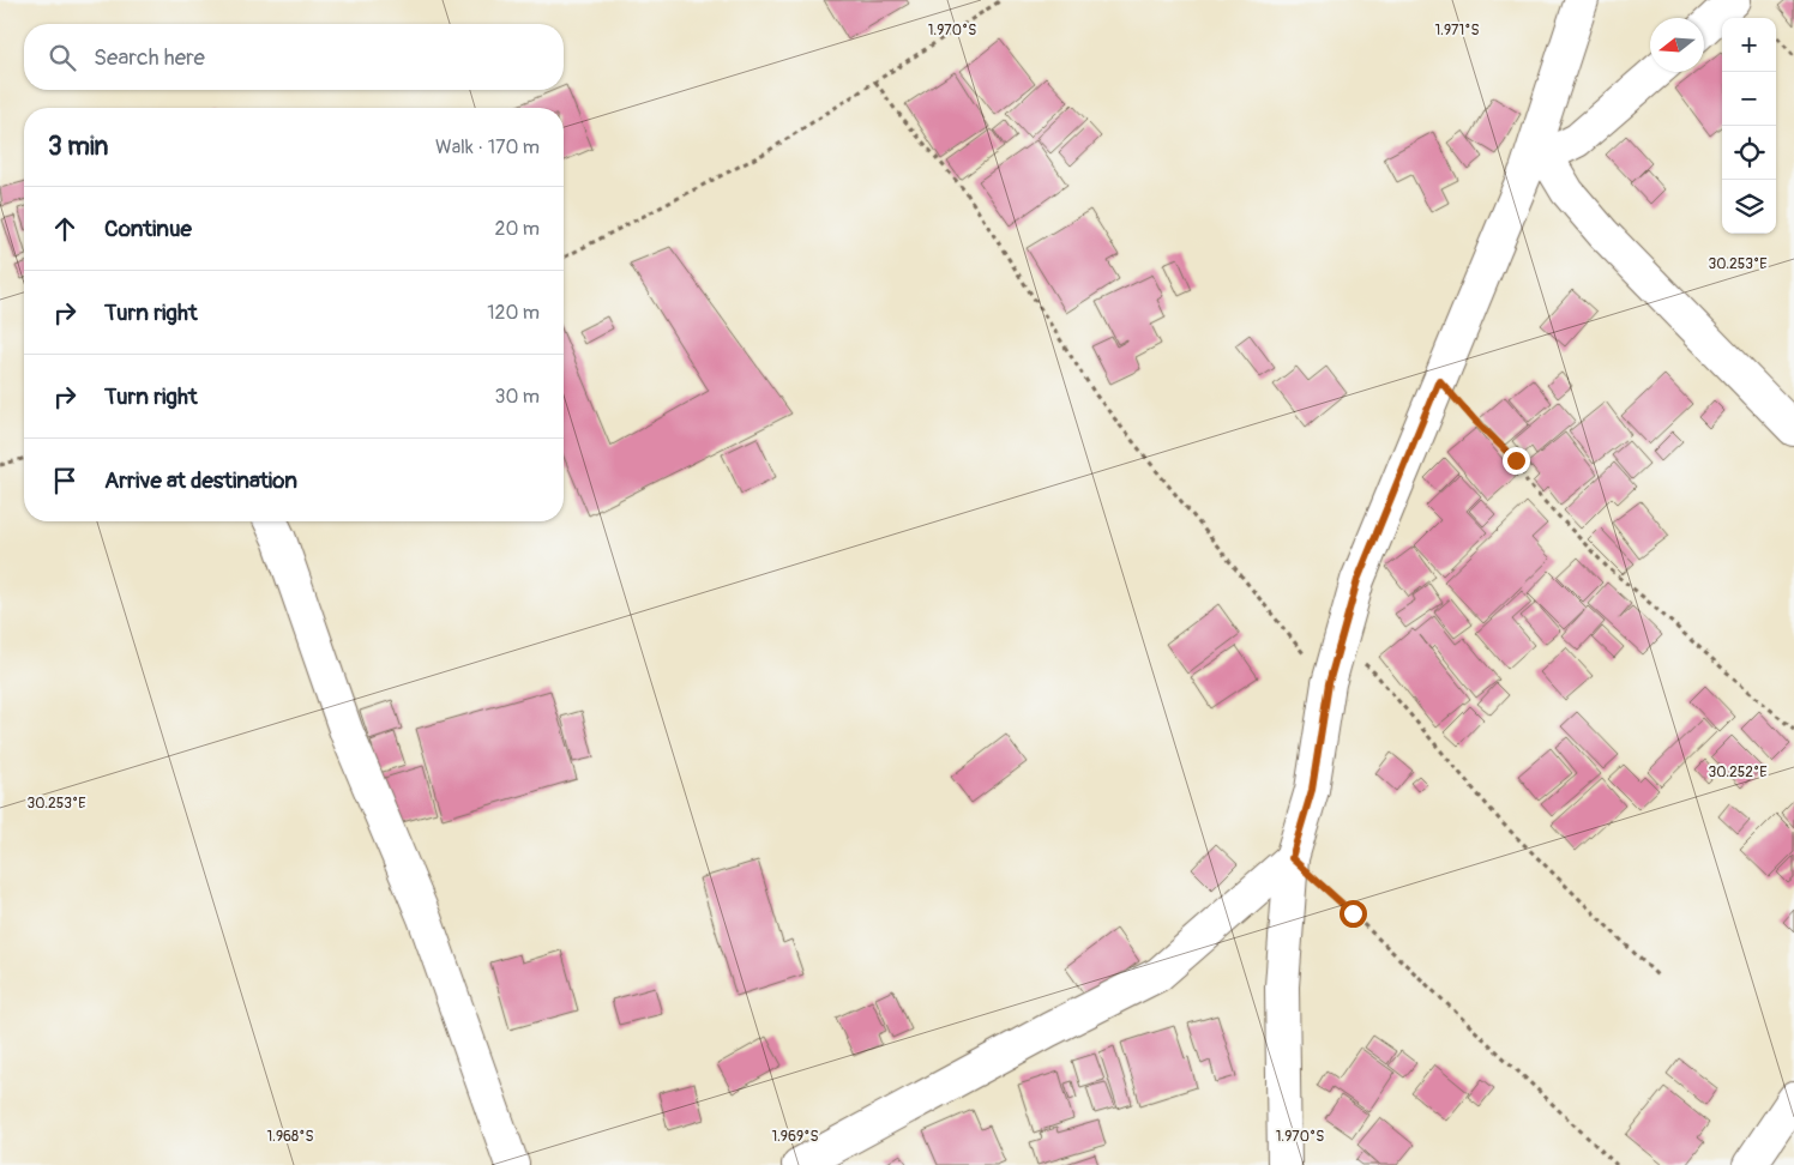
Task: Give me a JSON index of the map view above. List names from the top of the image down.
{
  "north": "left",
  "page": {
    "map_buttons": ["+", "−"],
    "search": "Search here",
    "heading": ["3 min", "Walk · 170 m"],
    "list": [
      ["Continue", "20 m"],
      ["Turn right", "120 m"],
      ["Turn right", "30 m"],
      "Arrive at destination"
    ]
  },
  "coordinates": [
    "1.970°S",
    "1.971°S",
    "30.253°E",
    "30.252°E",
    "1.968°S",
    "1.969°S"
  ]
}
